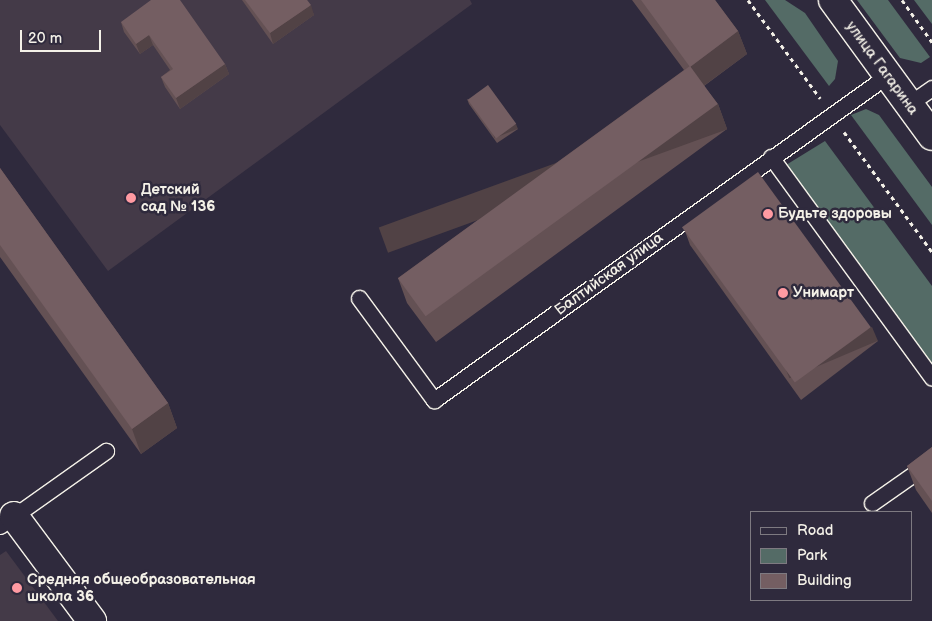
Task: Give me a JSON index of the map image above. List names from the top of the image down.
{
  "streets": {
    "street": ["улица Гагарина"],
    "lane": ["Балтийская улица"]
  },
  "crossings": [
    ["улица Гагарина", "Балтийская улица"]
  ],
  "places": [
    "Детский сад № 136",
    "Будьте здоровы",
    "Унимарт",
    "Средняя общеобразовательная школа 36"
  ],
  "legend": ["Road", "Park", "Building"],
  "scale_bar": "20 m"
}
